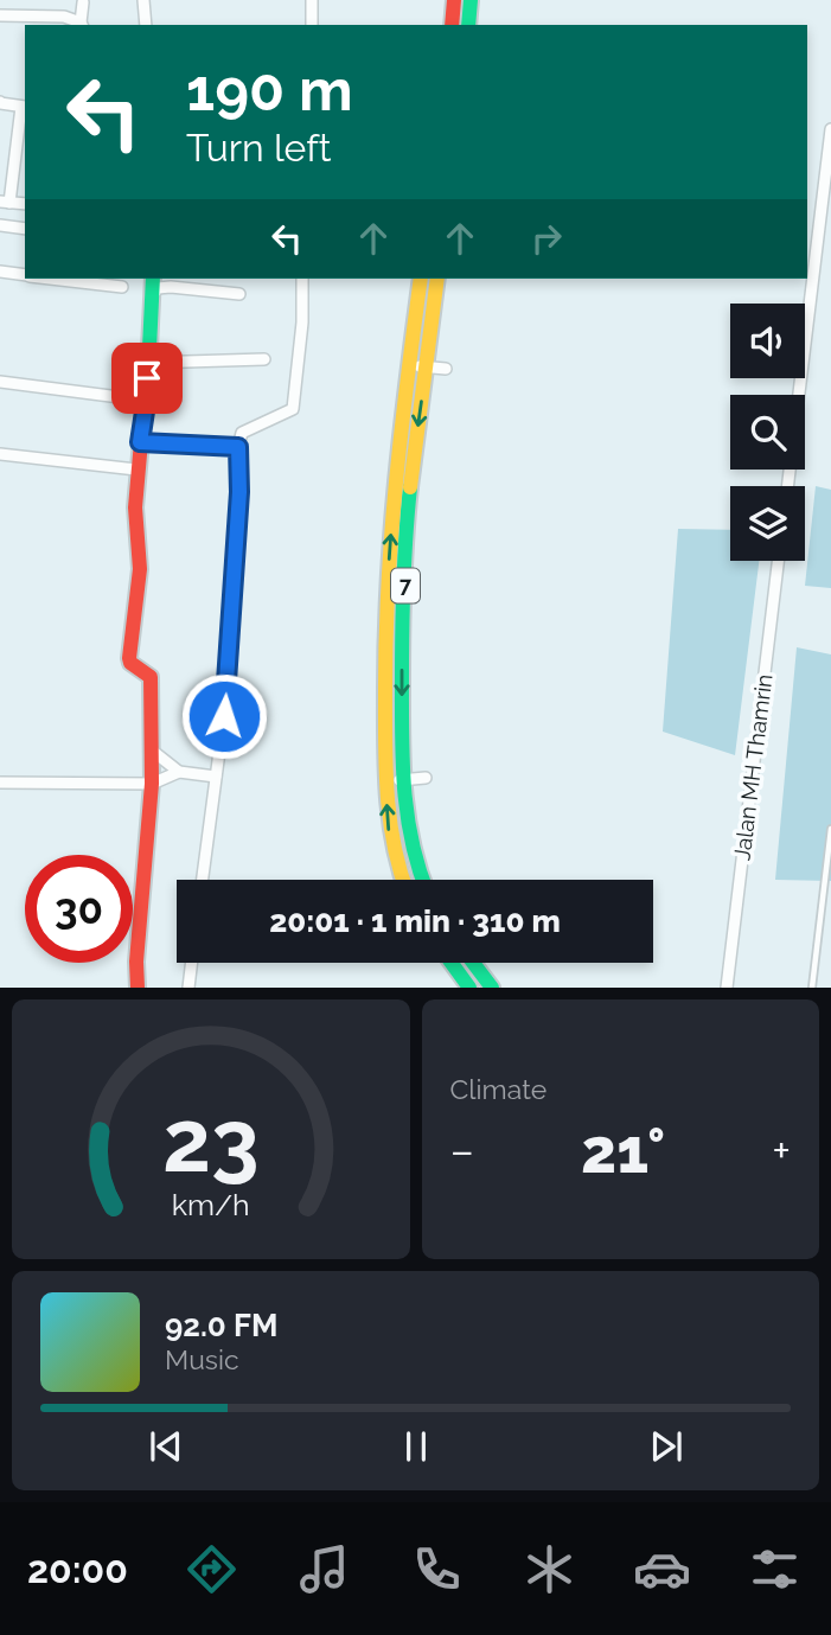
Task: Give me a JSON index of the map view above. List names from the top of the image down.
{
  "streets": {
    "main road": ["7"],
    "street": ["Jalan MH Thamrin"]
  },
  "page": {
    "turn": ["190 m", "Turn left"],
    "limit": "30",
    "trip": "20:01 · 1 min · 310 m",
    "tile": "Climate",
    "heat": ["−", "21°", "+"],
    "song": ["92.0 FM", "Music"],
    "tabs": "20:00",
    "gauge": ["23", "km/h"]
  }
}
